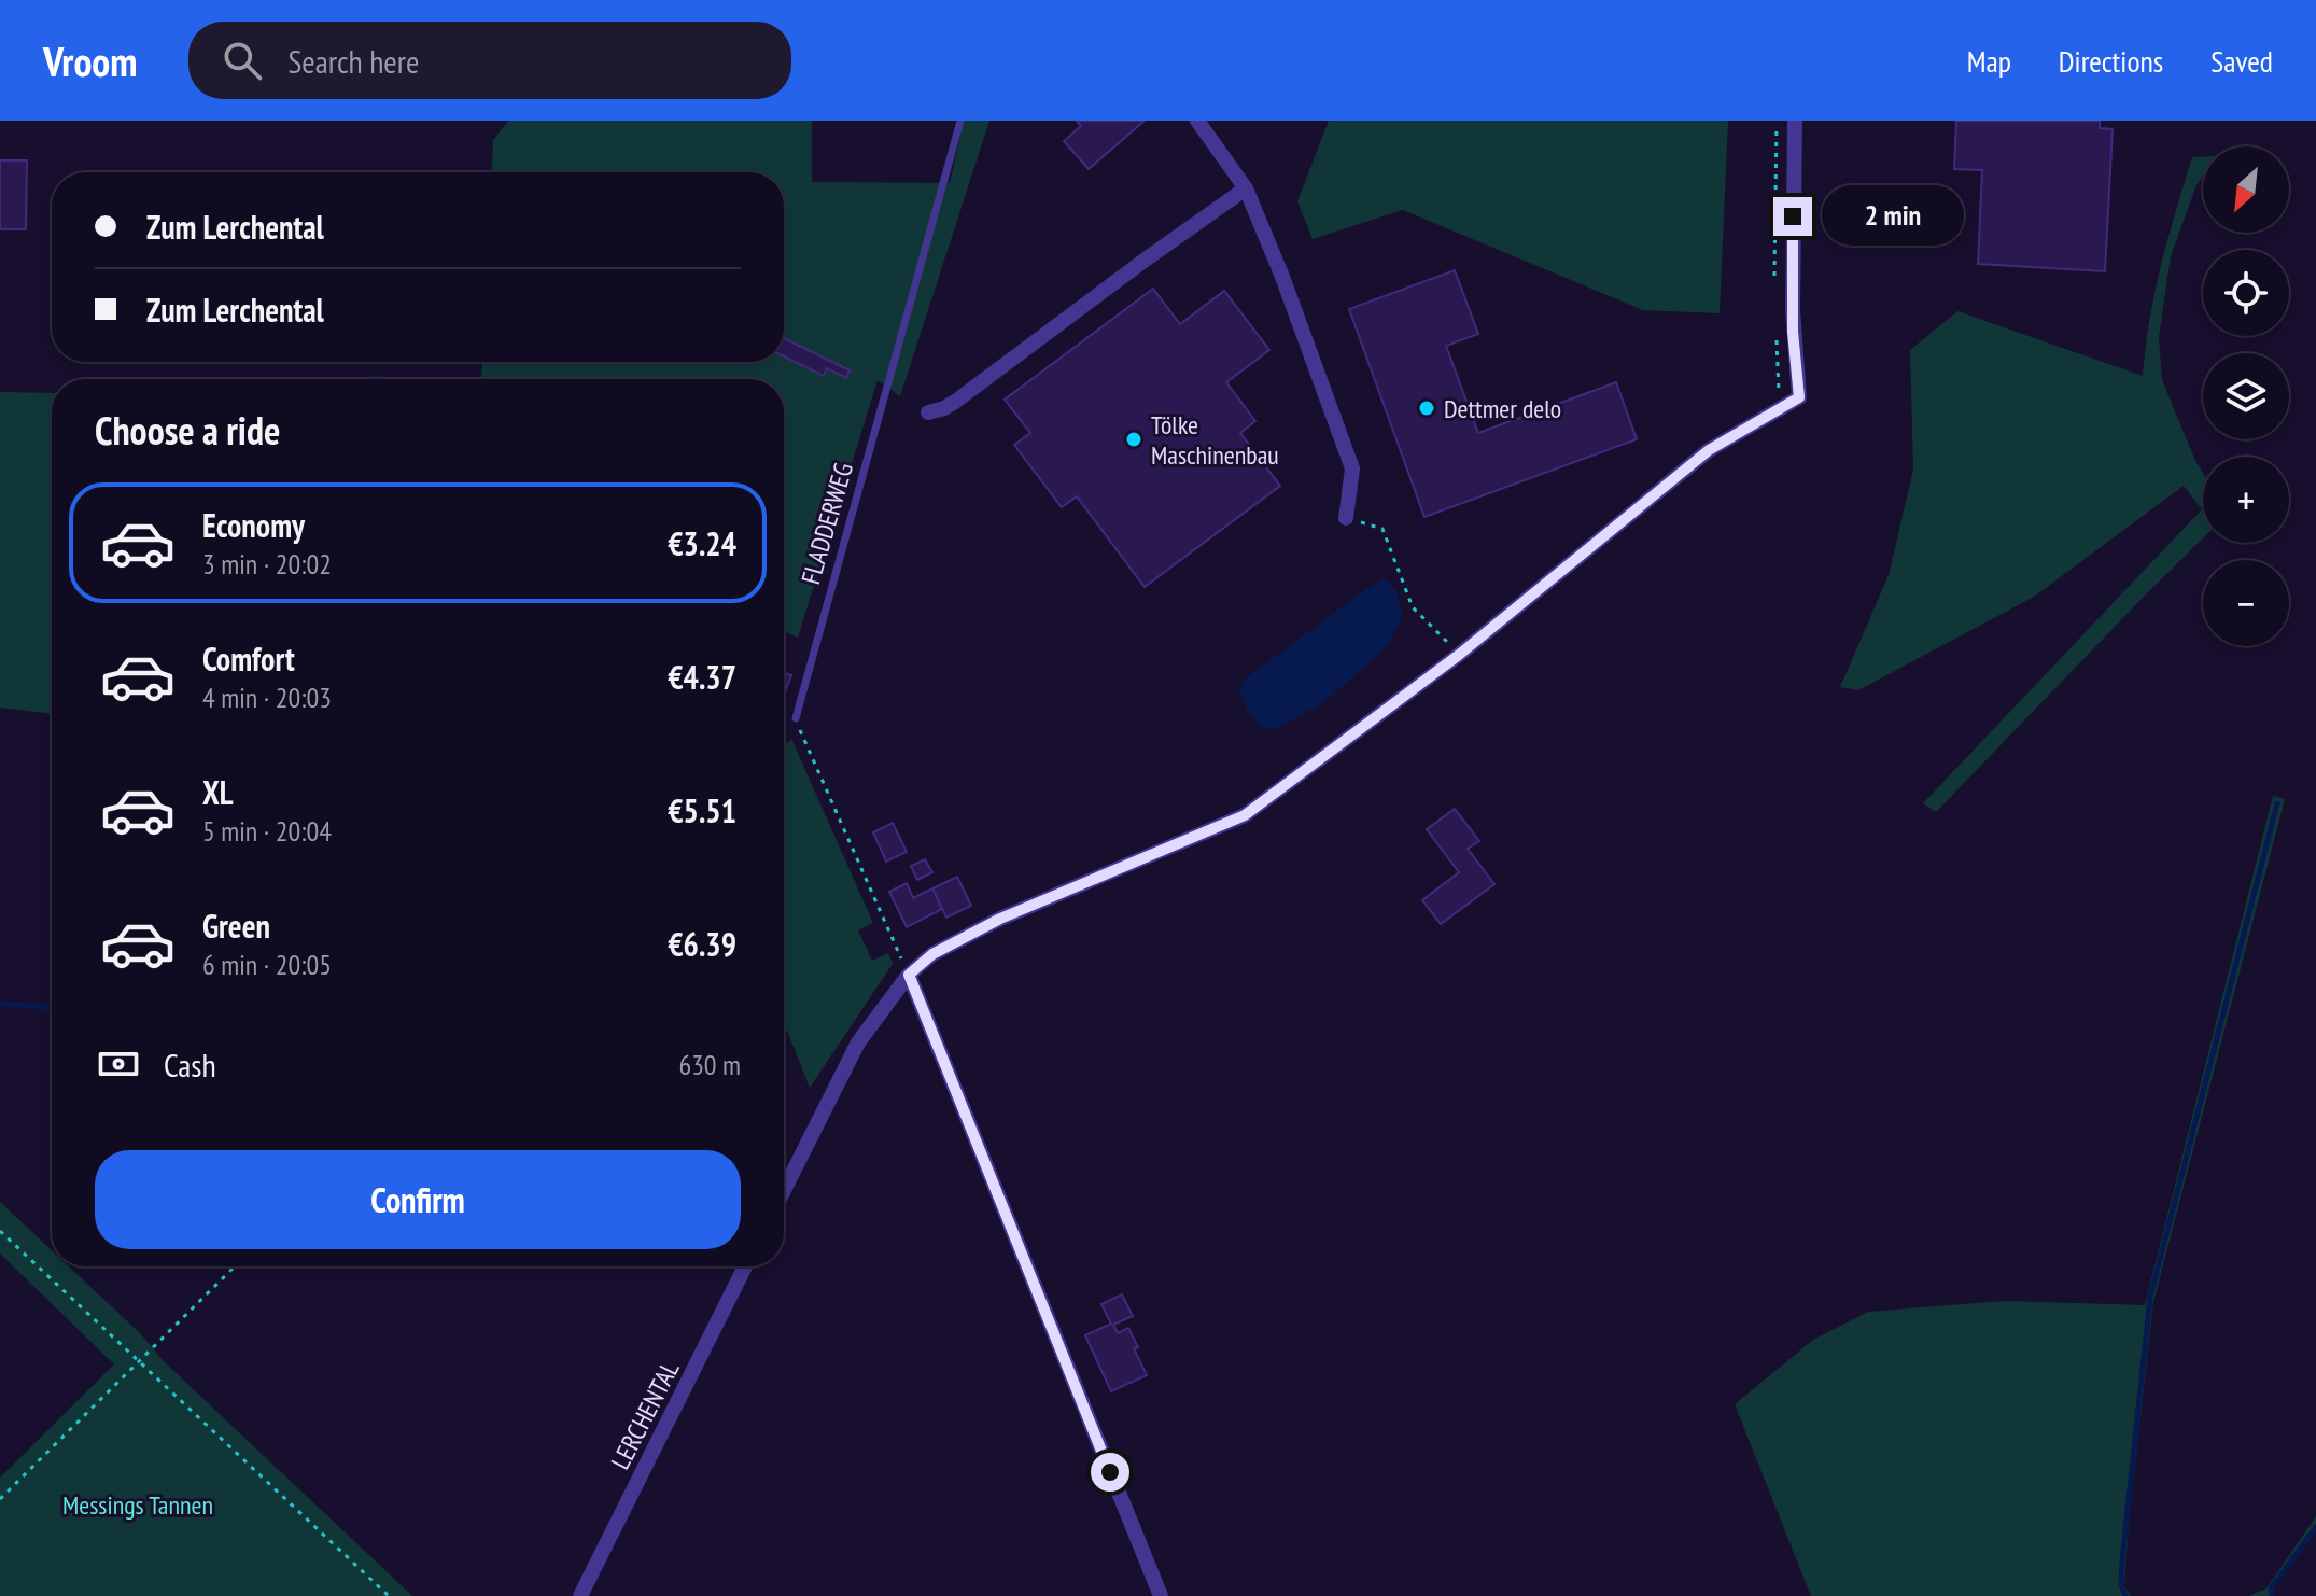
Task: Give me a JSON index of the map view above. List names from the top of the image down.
{
  "streets": {
    "street": ["LERCHENTAL"],
    "lane": ["FLADDERWEG"]
  },
  "parks": ["Messings Tannen"],
  "places": ["Dettmer delo", "Tölke Maschinenbau"],
  "north": "bottom left",
  "page": {
    "header": "Vroom",
    "search": "Search here",
    "nav": ["Map", "Directions", "Saved"],
    "map_buttons": ["+", "−"],
    "banner": ["Zum Lerchental", "Zum Lerchental"],
    "bubble": "2 min",
    "heading": "Choose a ride",
    "list": [
      {
        "name": "Economy",
        "note": "3 min · 20:02",
        "value": "€3.24"
      },
      {
        "name": "Comfort",
        "note": "4 min · 20:03",
        "value": "€4.37"
      },
      {
        "name": "XL",
        "note": "5 min · 20:04",
        "value": "€5.51"
      },
      {
        "name": "Green",
        "note": "6 min · 20:05",
        "value": "€6.39"
      }
    ],
    "pay": ["Cash", "630 m"],
    "buttons": "Confirm"
  }
}
